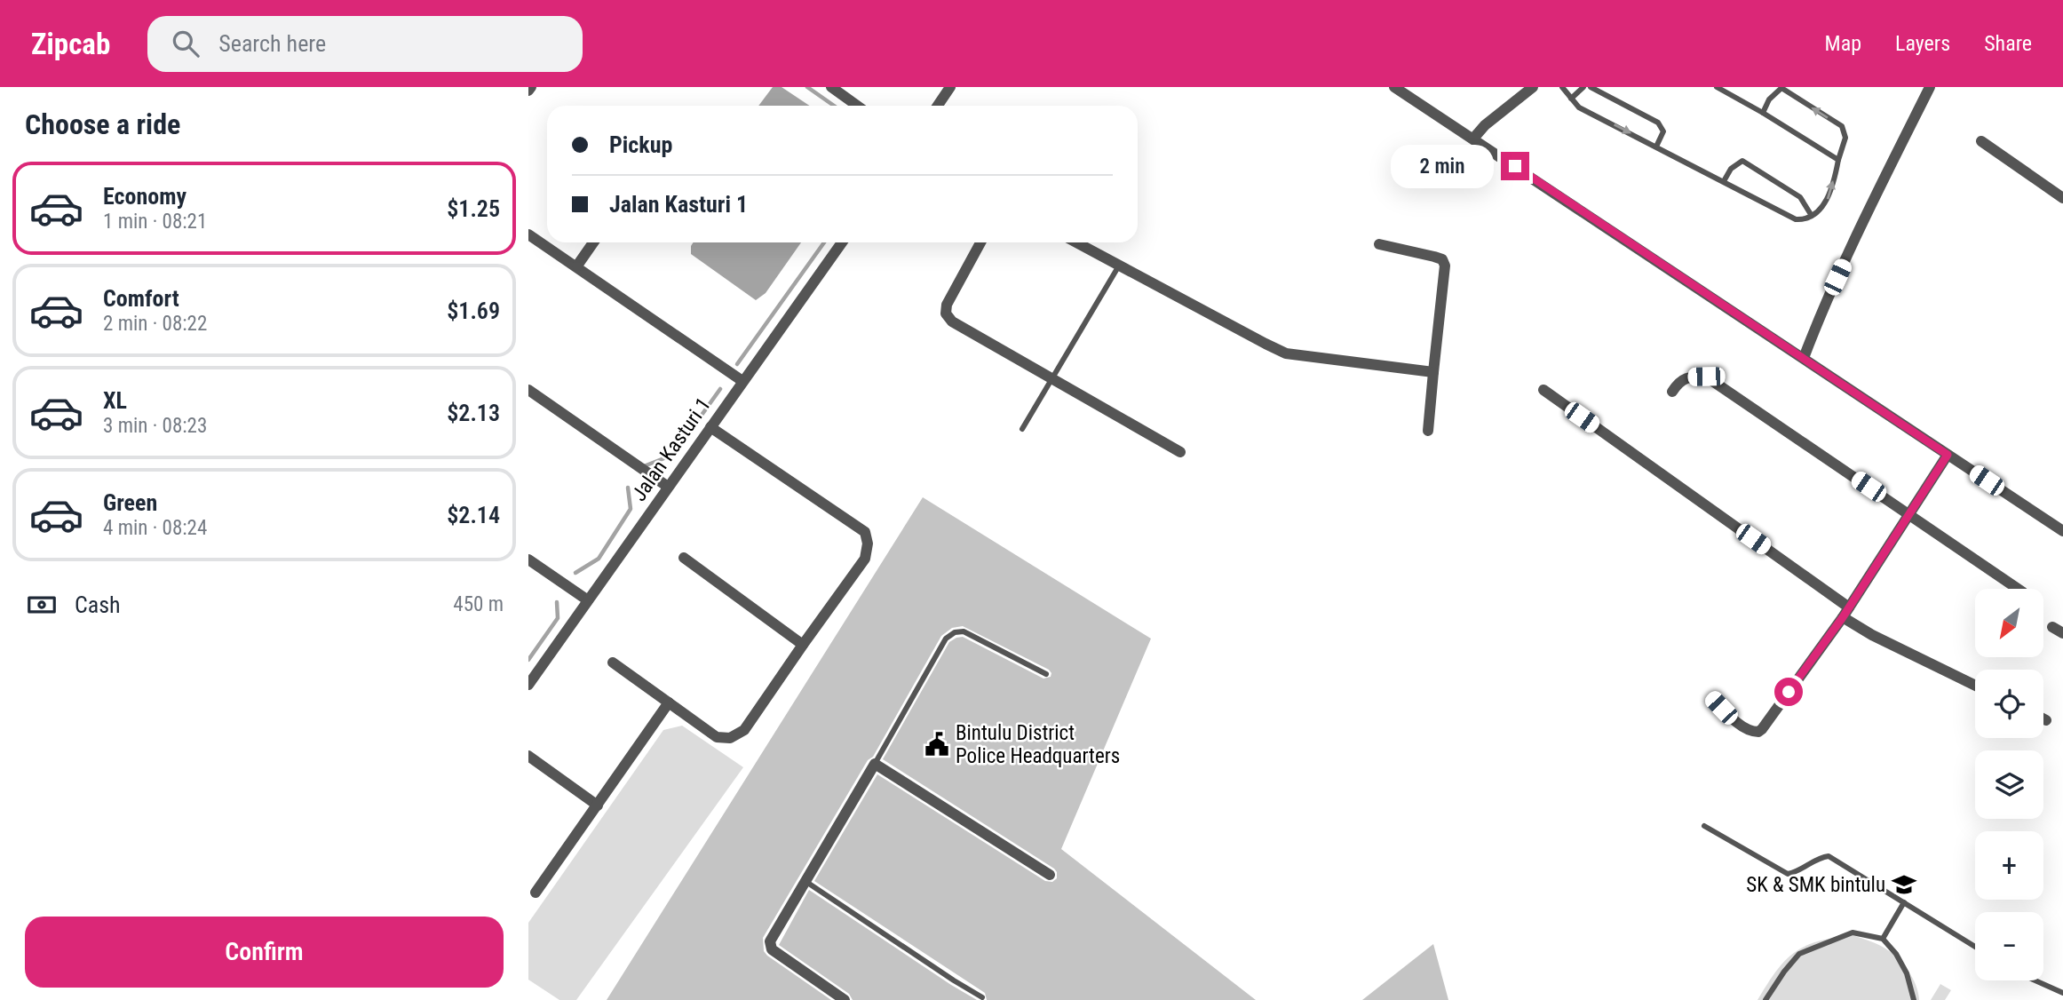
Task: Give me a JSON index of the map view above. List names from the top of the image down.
{
  "streets": {
    "street": ["Jalan Kasturi 1"]
  },
  "places": {
    "public building": ["Bintulu District Police Headquarters"],
    "school or university": ["SK & SMK bintulu"]
  },
  "north": "bottom left",
  "page": {
    "header": "Zipcab",
    "search": "Search here",
    "nav": ["Map", "Layers", "Share"],
    "heading": "Choose a ride",
    "banner": ["Pickup", "Jalan Kasturi 1"],
    "bubble": "2 min",
    "list": [
      {
        "name": "Economy",
        "note": "1 min · 08:21",
        "value": "$1.25"
      },
      {
        "name": "Comfort",
        "note": "2 min · 08:22",
        "value": "$1.69"
      },
      {
        "name": "XL",
        "note": "3 min · 08:23",
        "value": "$2.13"
      },
      {
        "name": "Green",
        "note": "4 min · 08:24",
        "value": "$2.14"
      }
    ],
    "pay": ["Cash", "450 m"],
    "map_buttons": ["+", "−"],
    "buttons": "Confirm"
  }
}
